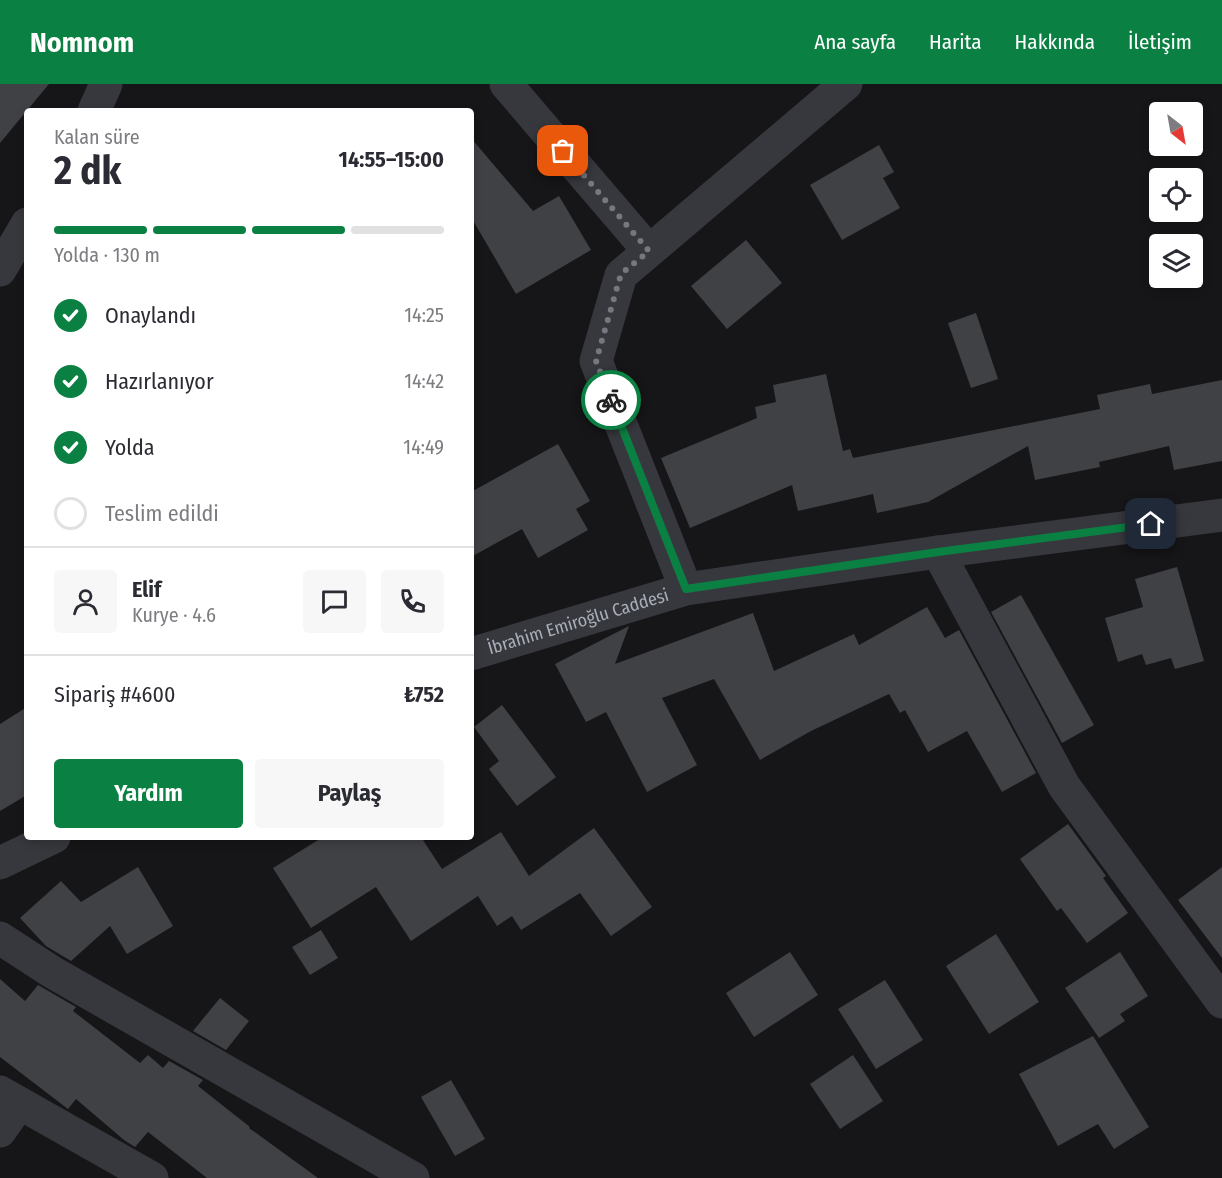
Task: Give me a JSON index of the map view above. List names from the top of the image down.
{
  "streets": {
    "street": ["İbrahim Emiroğlu Caddesi"]
  },
  "north": "bottom right",
  "page": {
    "header": "Nomnom",
    "nav": [
      "Ana sayfa",
      "Harita",
      "Hakkında",
      "İletişim"
    ],
    "heading": ["2 dk", "Kalan süre", "14:55–15:00"],
    "panel": [
      "Elif",
      "Kurye · 4.6",
      "Sipariş #4600",
      "₺752"
    ],
    "bar": "Yolda · 130 m",
    "list": [
      ["Onaylandı", "14:25"],
      ["Hazırlanıyor", "14:42"],
      ["Yolda", "14:49"],
      "Teslim edildi"
    ],
    "buttons": ["Yardım", "Paylaş"]
  }
}
